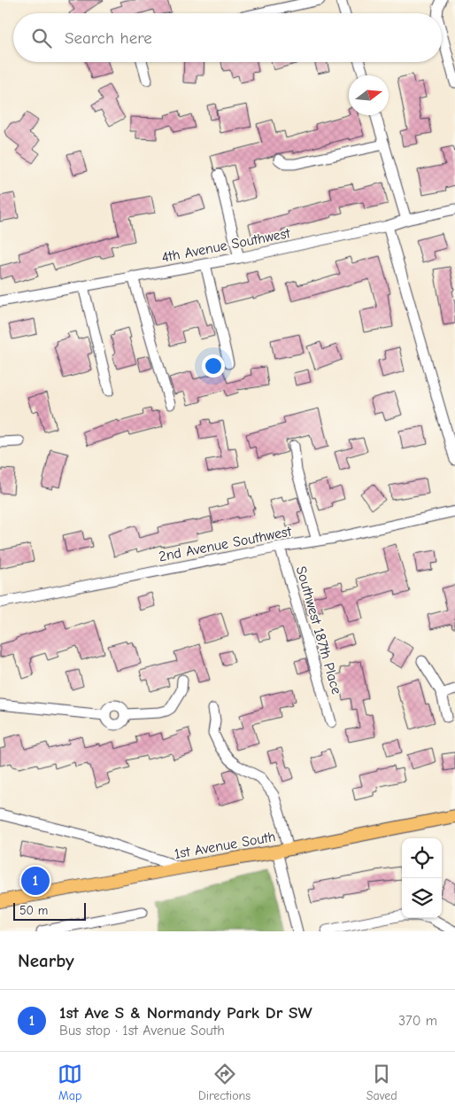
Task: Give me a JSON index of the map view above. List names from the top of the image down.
{
  "streets": {
    "main road": ["1st Avenue South"],
    "street": ["4th Avenue Southwest", "2nd Avenue Southwest", "Southwest 187th Place"]
  },
  "crossings": [
    ["2nd Avenue Southwest", "Southwest 187th Place"]
  ],
  "scale_bar": "50 m",
  "north": "right",
  "page": {
    "search": "Search here",
    "pins": "1",
    "scale": "50 m",
    "heading": "Nearby",
    "list": [
      {
        "mark": "1",
        "name": "1st Ave S & Normandy Park Dr SW",
        "note": "Bus stop · 1st Avenue South",
        "value": "370 m"
      }
    ],
    "nav": ["Map", "Directions", "Saved"]
  }
}
